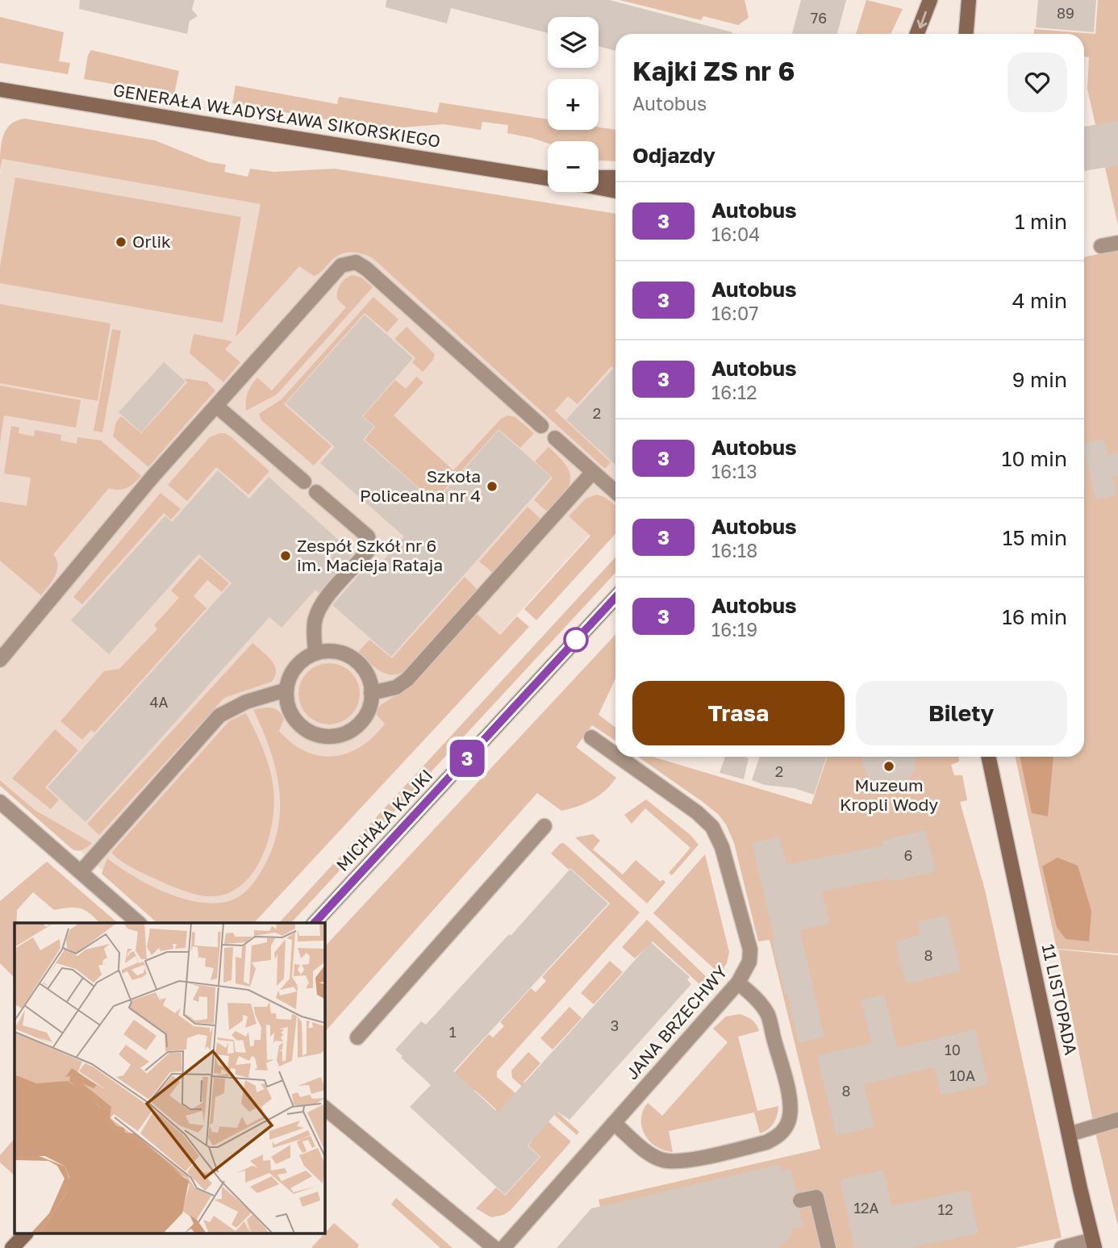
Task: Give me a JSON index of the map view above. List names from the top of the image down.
{
  "streets": {
    "street": [
      "GENERAŁA WŁADYSŁAWA SIKORSKIEGO",
      "MICHAŁA KAJKI",
      "11 LISTOPADA",
      "JANA BRZECHWY"
    ]
  },
  "places": [
    "Orlik",
    "Szkoła Policealna nr 4",
    "Zespół Szkół nr 6 im. Macieja Rataja",
    "Muzeum Kropli Wody"
  ],
  "lines": ["bus line 3"],
  "house_numbers": [
    "89",
    "76",
    "2",
    "4A",
    "2",
    "6",
    "8",
    "3",
    "1",
    "10",
    "10A",
    "8",
    "12A",
    "12"
  ],
  "page": {
    "on_map": "3",
    "map_buttons": ["+", "−"],
    "heading": [
      ["Kajki ZS nr 6", "Autobus"],
      "Odjazdy"
    ],
    "list": [
      {
        "mark": "3",
        "name": "Autobus",
        "note": "16:04",
        "value": "1 min"
      },
      {
        "mark": "3",
        "name": "Autobus",
        "note": "16:07",
        "value": "4 min"
      },
      {
        "mark": "3",
        "name": "Autobus",
        "note": "16:12",
        "value": "9 min"
      },
      {
        "mark": "3",
        "name": "Autobus",
        "note": "16:13",
        "value": "10 min"
      },
      {
        "mark": "3",
        "name": "Autobus",
        "note": "16:18",
        "value": "15 min"
      },
      {
        "mark": "3",
        "name": "Autobus",
        "note": "16:19",
        "value": "16 min"
      }
    ],
    "buttons": ["Trasa", "Bilety"]
  }
}
